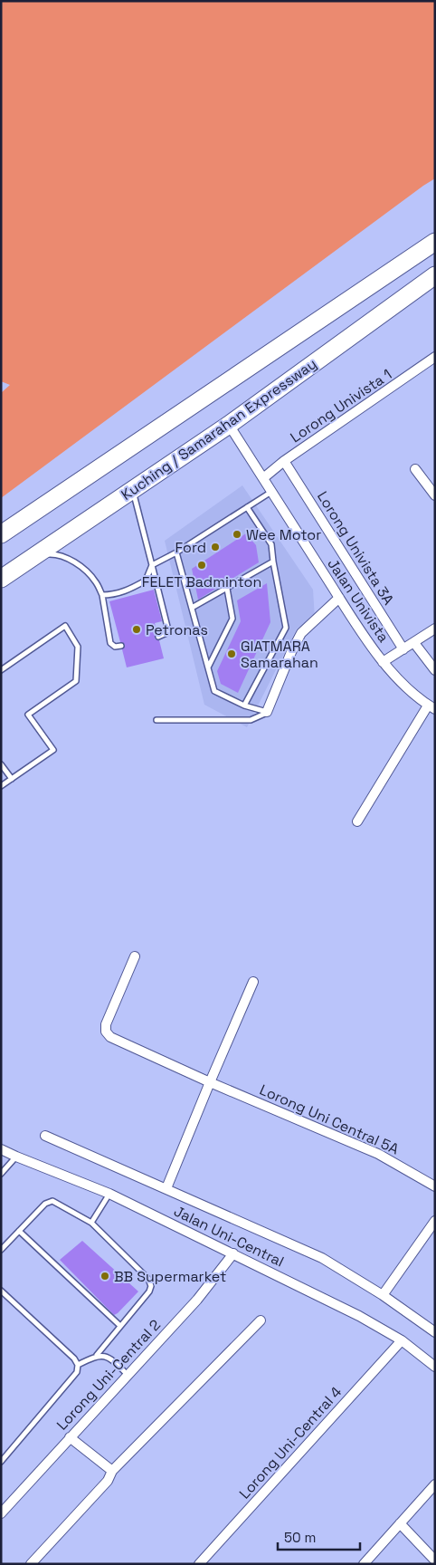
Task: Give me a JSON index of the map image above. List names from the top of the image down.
{
  "streets": {
    "highway": ["Kuching / Samarahan Expressway"],
    "street": [
      "Lorong Univista 1",
      "Lorong Univista 3A",
      "Jalan Univista",
      "Lorong Uni Central 5A",
      "Jalan Uni-Central",
      "Lorong Uni-Central 2",
      "Lorong Uni-Central 4"
    ]
  },
  "crossings": [
    ["Lorong Univista 1", "Lorong Univista 3A"],
    ["Lorong Univista 1", "Jalan Univista"],
    ["Kuching / Samarahan Expressway", "Jalan Univista"],
    ["Jalan Uni-Central", "Lorong Uni-Central 2"],
    ["Jalan Uni-Central", "Lorong Uni-Central 4"]
  ],
  "places": [
    "Wee Motor",
    "Ford",
    "FELET Badminton",
    "Petronas",
    "GIATMARA Samarahan",
    "BB Supermarket"
  ],
  "scale_bar": "50 m"
}
